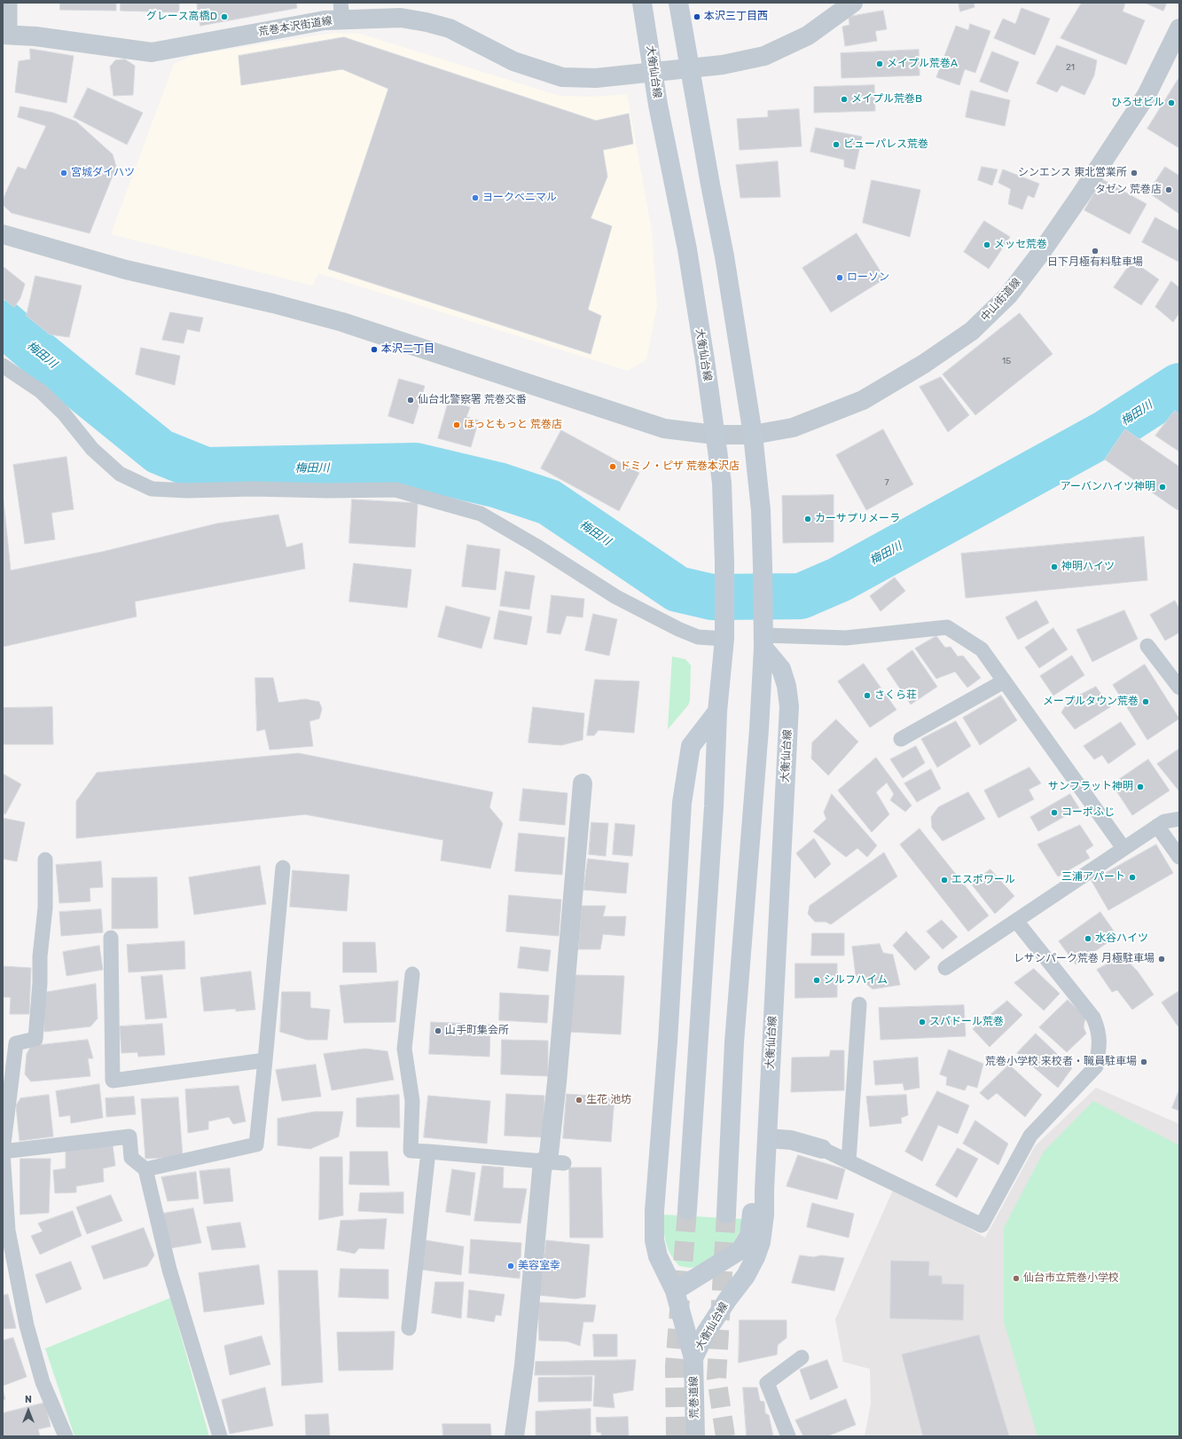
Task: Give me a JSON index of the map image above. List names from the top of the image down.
{
  "streets": {
    "main road": ["大衡仙台線"],
    "street": ["荒巻本沢街道線", "中山街道線", "荒巻道線"]
  },
  "crossings": [
    ["大衡仙台線", "中山街道線"],
    ["大衡仙台線", "荒巻道線"]
  ],
  "water": ["梅田川"],
  "places": [
    "グレース高橋D",
    "本沢三丁目西",
    "メイプル荒巻A",
    "メイプル荒巻B",
    "ひろせビル",
    "ビューパレス荒巻",
    "宮城ダイハツ",
    "シンエンス 東北営業所",
    "タゼン 荒巻店",
    "ヨークベニマル",
    "メッセ荒巻",
    "日下月極有料駐車場",
    "ローソン",
    "本沢二丁目",
    "仙台北警察署 荒巻交番",
    "ほっともっと 荒巻店",
    "ドミノ・ピザ 荒巻本沢店",
    "アーバンハイツ神明",
    "カーサプリメーラ",
    "神明ハイツ",
    "さくら荘",
    "メープルタウン荒巻",
    "サンフラット神明",
    "コーポふじ",
    "三浦アパート",
    "エスポワール",
    "水谷ハイツ",
    "レサンパーク荒巻 月極駐車場",
    "シルフハイム",
    "スパドール荒巻",
    "山手町集会所",
    "荒巻小学校 来校者・職員駐車場",
    "生花 池坊",
    "美容室幸",
    "仙台市立荒巻小学校"
  ],
  "house_numbers": ["21", "15", "7"],
  "north": "top"
}
